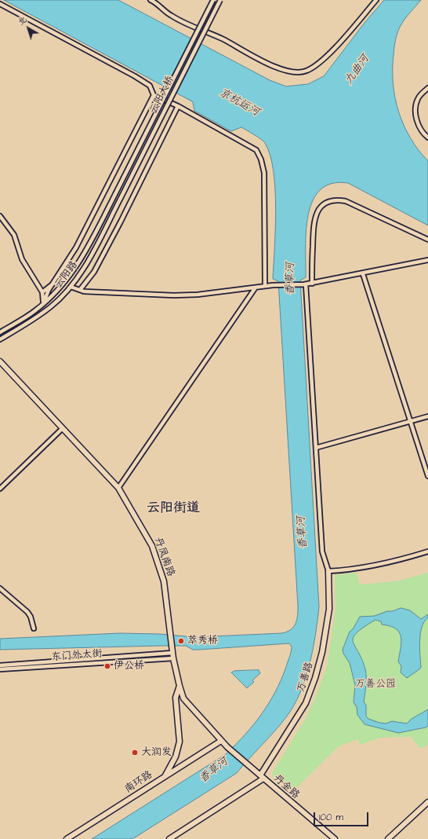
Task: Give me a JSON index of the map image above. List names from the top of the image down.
{
  "streets": {
    "main road": [
      "丹凤南路",
      "万善路",
      "南环路",
      "丹金路"
    ],
    "street": ["云阳大桥", "云阳路", "东门外大街"]
  },
  "crossings": [
    ["云阳大桥", "云阳路"],
    ["丹凤南路", "东门外大街"],
    ["丹凤南路", "南环路"],
    ["丹凤南路", "丹金路"],
    ["万善路", "丹金路"]
  ],
  "districts": ["云阳街道"],
  "water": ["九曲河", "京杭运河", "香草河"],
  "parks": ["万善公园"],
  "places": ["萃秀桥", "伊公桥", "大润发"],
  "scale_bar": "100 m",
  "north": "top left"
}
